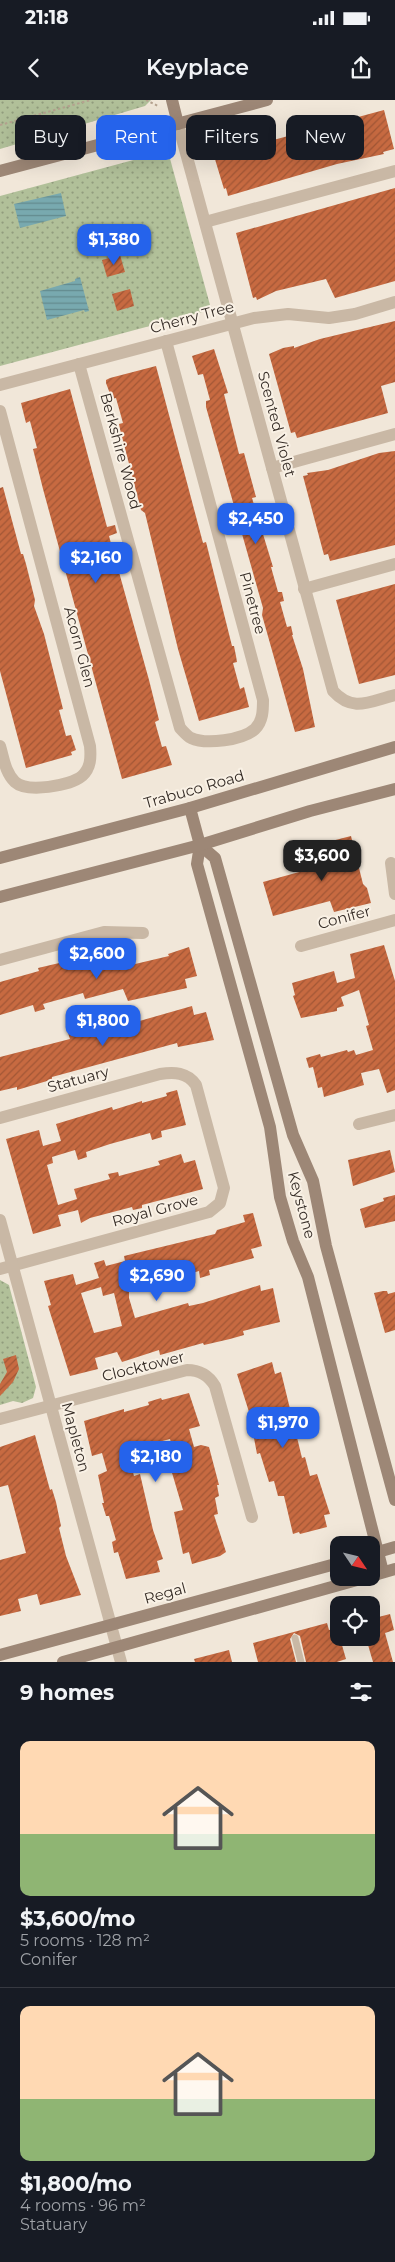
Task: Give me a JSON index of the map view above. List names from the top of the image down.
{
  "streets": {
    "street": [
      "Cherry Tree",
      "Scented Violet",
      "Berkshire Wood",
      "Pinetree",
      "Acorn Glen",
      "Trabuco Road",
      "Conifer",
      "Statuary",
      "Keystone",
      "Royal Grove",
      "Clocktower",
      "Mapleton",
      "Regal"
    ]
  },
  "crossings": [
    ["Cherry Tree", "Scented Violet"],
    ["Cherry Tree", "Berkshire Wood"],
    ["Cherry Tree", "Pinetree"],
    ["Berkshire Wood", "Pinetree"],
    ["Trabuco Road", "Keystone"],
    ["Statuary", "Royal Grove"],
    ["Royal Grove", "Mapleton"],
    ["Clocktower", "Mapleton"],
    ["Mapleton", "Regal"]
  ],
  "north": "bottom right",
  "page": {
    "status": "21:18",
    "header": "Keyplace",
    "chip": [
      "Buy",
      "Rent",
      "Filters",
      "New"
    ],
    "price": [
      "$1,380",
      "$2,450",
      "$2,160",
      "$3,600",
      "$2,600",
      "$1,800",
      "$2,690",
      "$1,970",
      "$2,180"
    ],
    "heading": "9 homes",
    "list": [
      {
        "name": "$3,600/mo",
        "note": "5 rooms · 128 m² · Conifer"
      },
      {
        "name": "$1,800/mo",
        "note": "4 rooms · 96 m² · Statuary"
      }
    ]
  }
}
